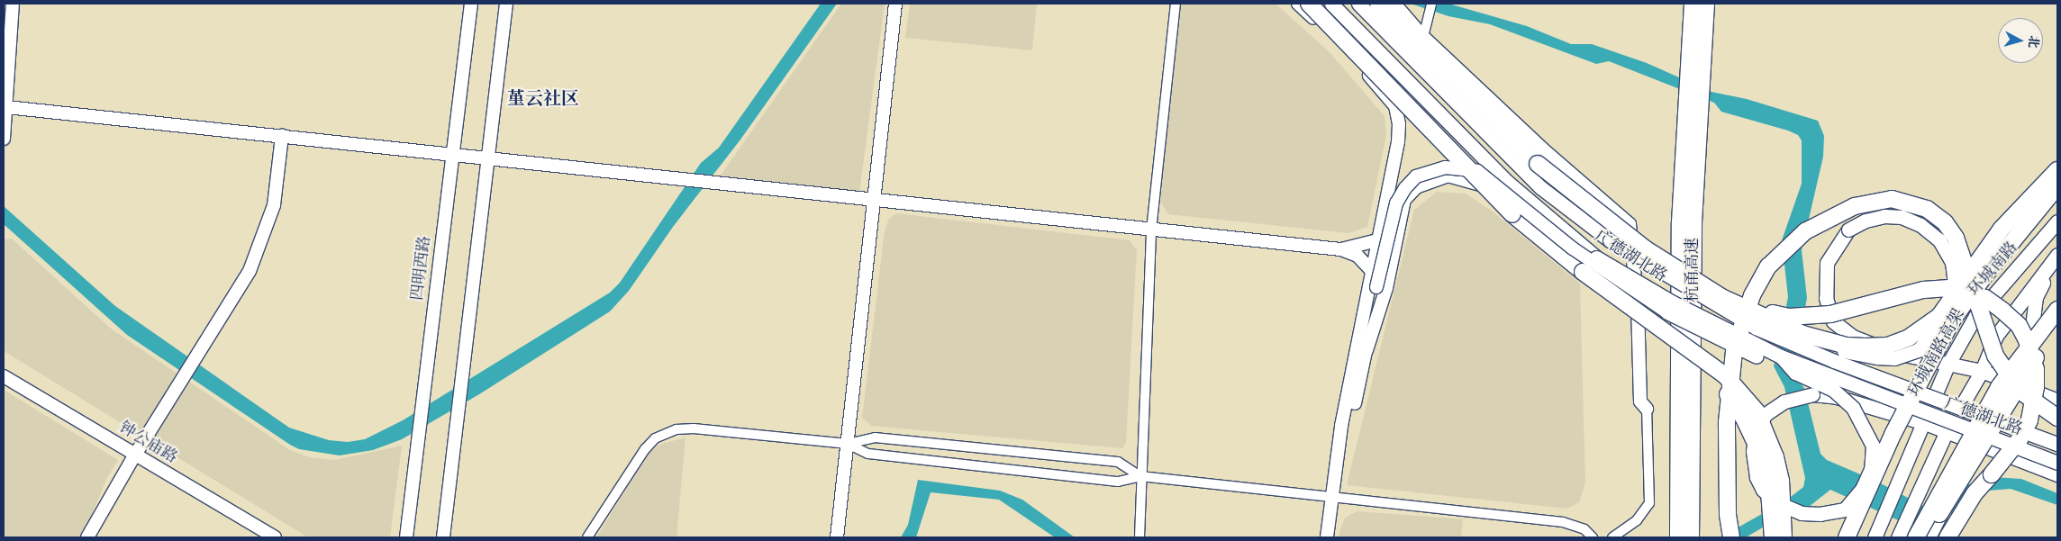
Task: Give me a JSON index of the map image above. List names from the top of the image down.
{
  "streets": {
    "highway": ["杭甬高速", "环城南路高架"],
    "main road": ["广德湖北路", "环城南路"],
    "street": ["四明西路", "钟公庙路"]
  },
  "districts": ["堇云社区"],
  "north": "right"
}
